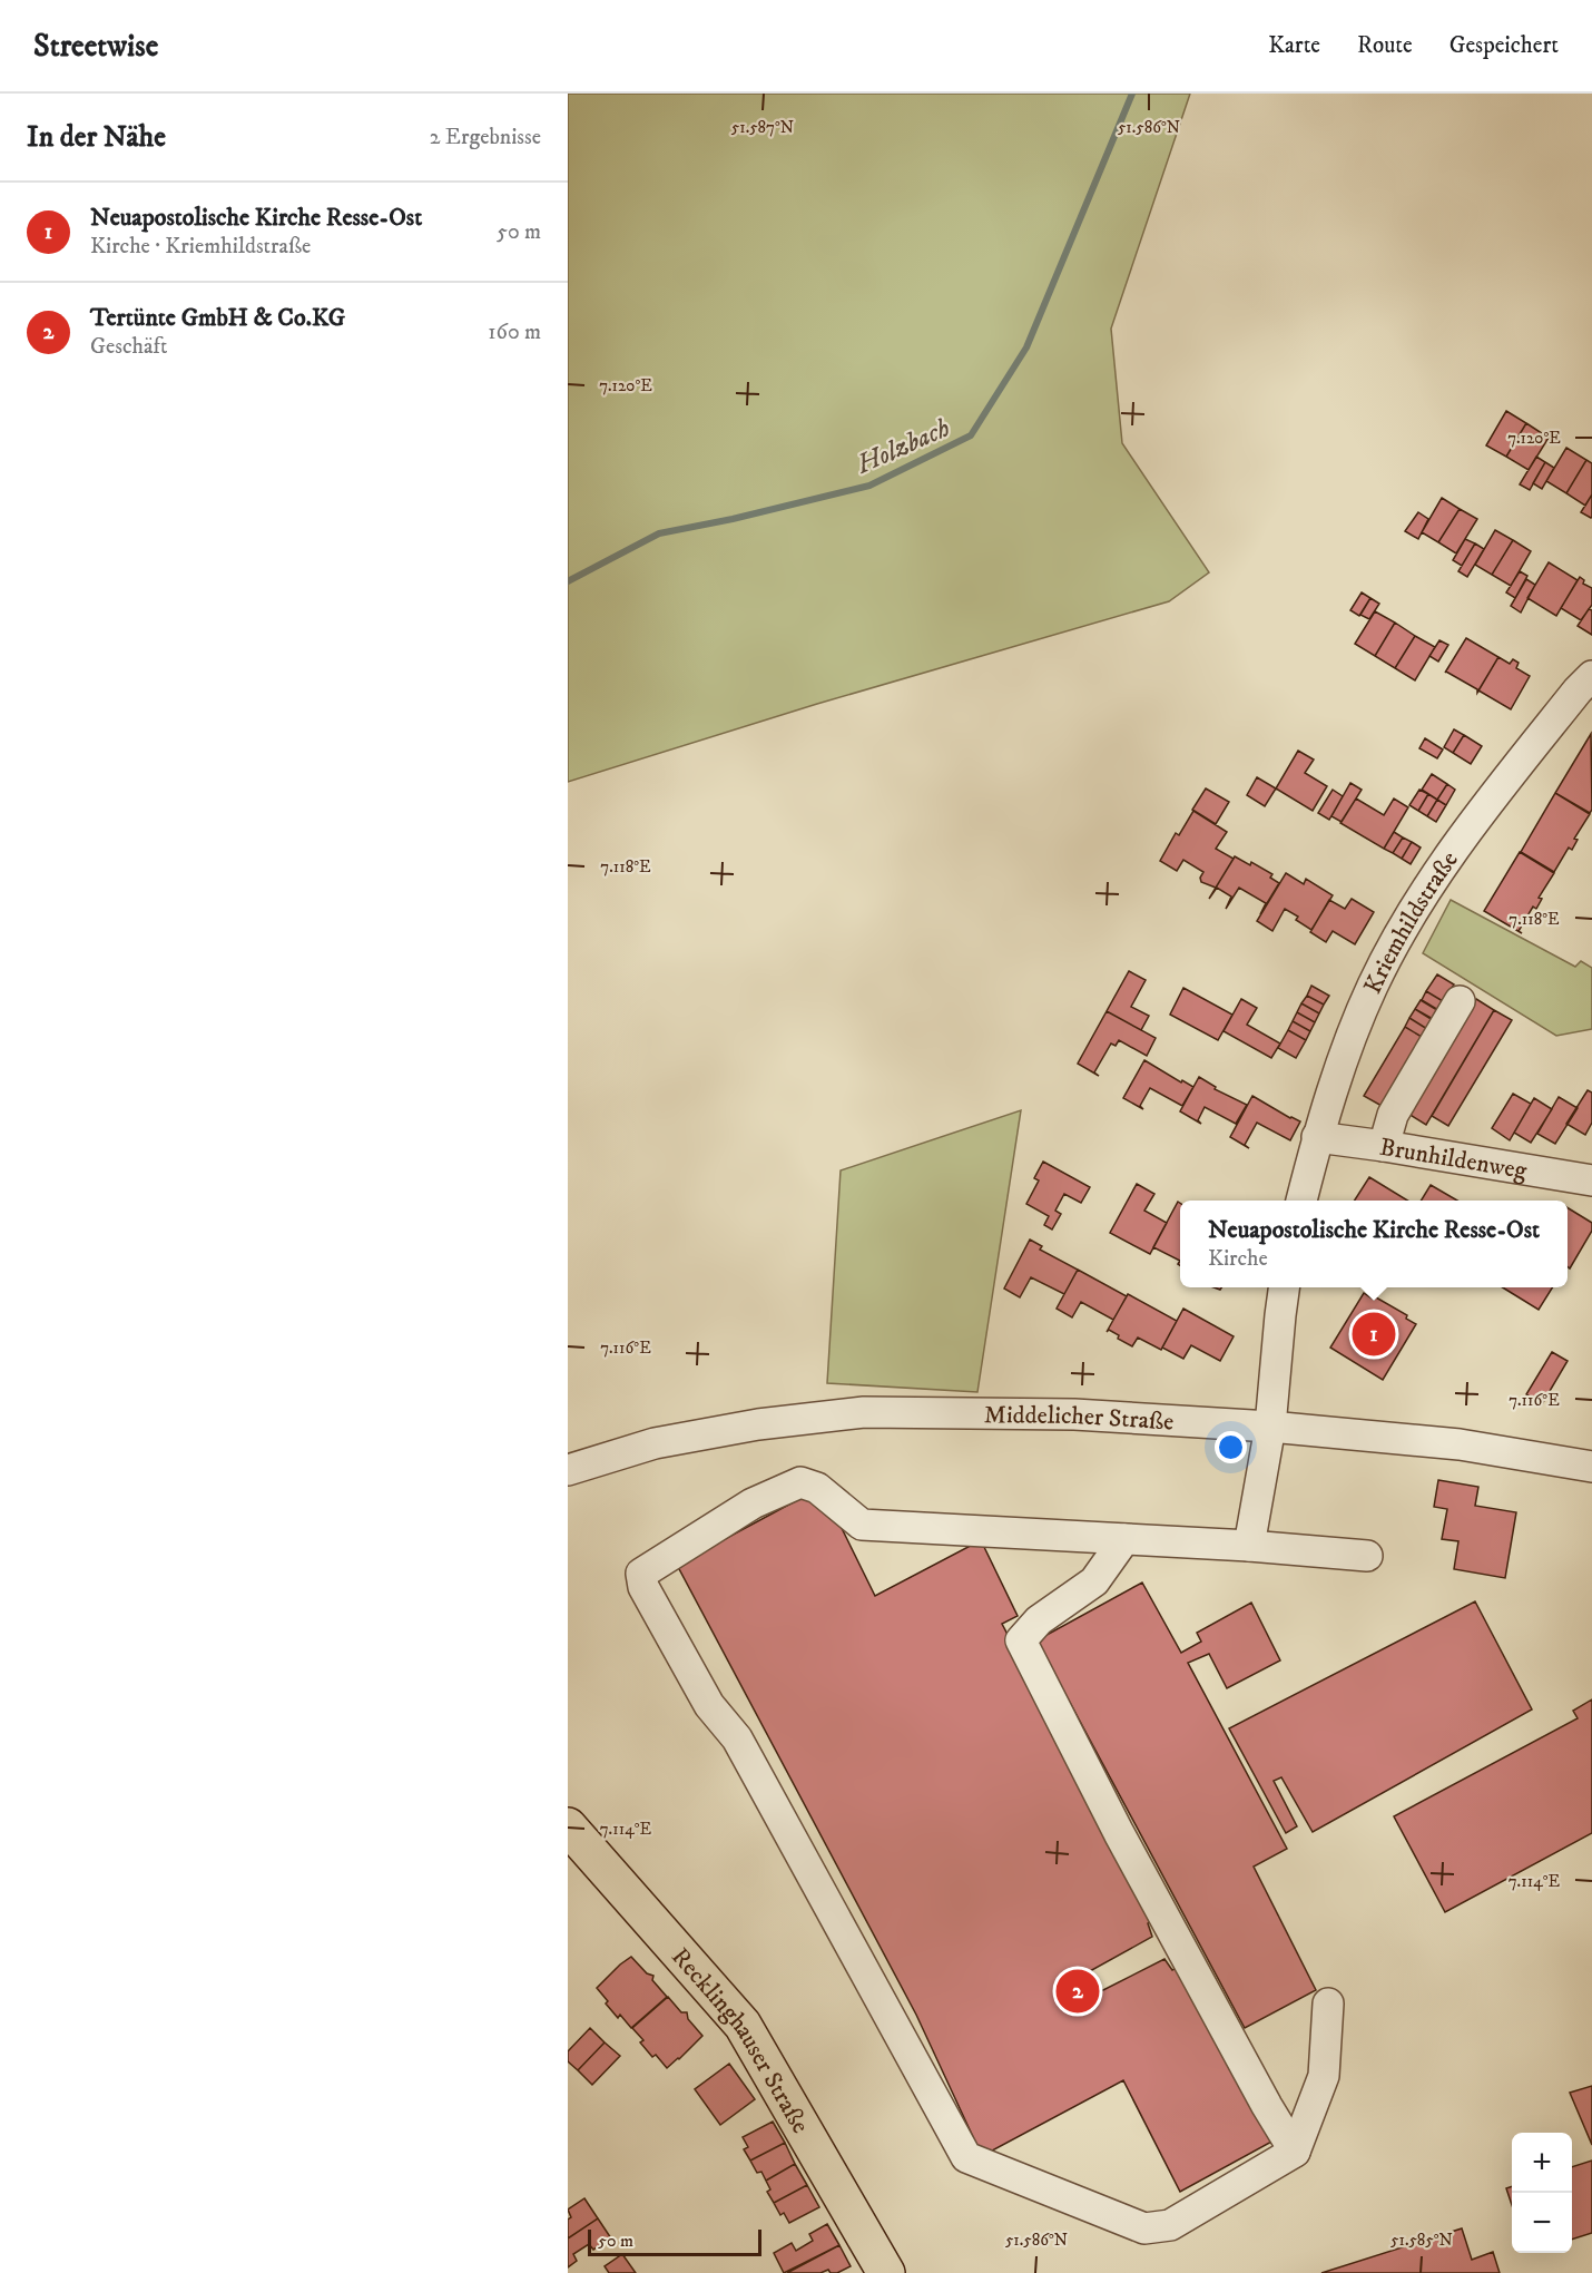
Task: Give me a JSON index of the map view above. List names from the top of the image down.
{
  "streets": {
    "main road": ["Recklinghauser Straße"],
    "street": ["Kriemhildstraße", "Brunhildenweg", "Middelicher Straße"]
  },
  "crossings": [
    ["Kriemhildstraße", "Brunhildenweg"]
  ],
  "water": ["Holzbach"],
  "scale_bar": "50 m",
  "page": {
    "header": "Streetwise",
    "nav": ["Karte", "Route", "Gespeichert"],
    "heading": ["In der Nähe", "2 Ergebnisse"],
    "list": [
      {
        "mark": "1",
        "name": "Neuapostolische Kirche Resse-Ost",
        "note": "Kirche · Kriemhildstraße",
        "value": "50 m"
      },
      {
        "mark": "2",
        "name": "Tertünte GmbH & Co.KG",
        "note": "Geschäft",
        "value": "160 m"
      }
    ],
    "popup": ["Neuapostolische Kirche Resse-Ost", "Kirche"],
    "pins": ["1", "2"],
    "map_buttons": ["+", "−"],
    "scale": "50 m"
  },
  "coordinates": [
    "51.587°N",
    "51.586°N",
    "7.120°E",
    "7.118°E",
    "7.116°E",
    "7.114°E",
    "51.585°N"
  ]
}
